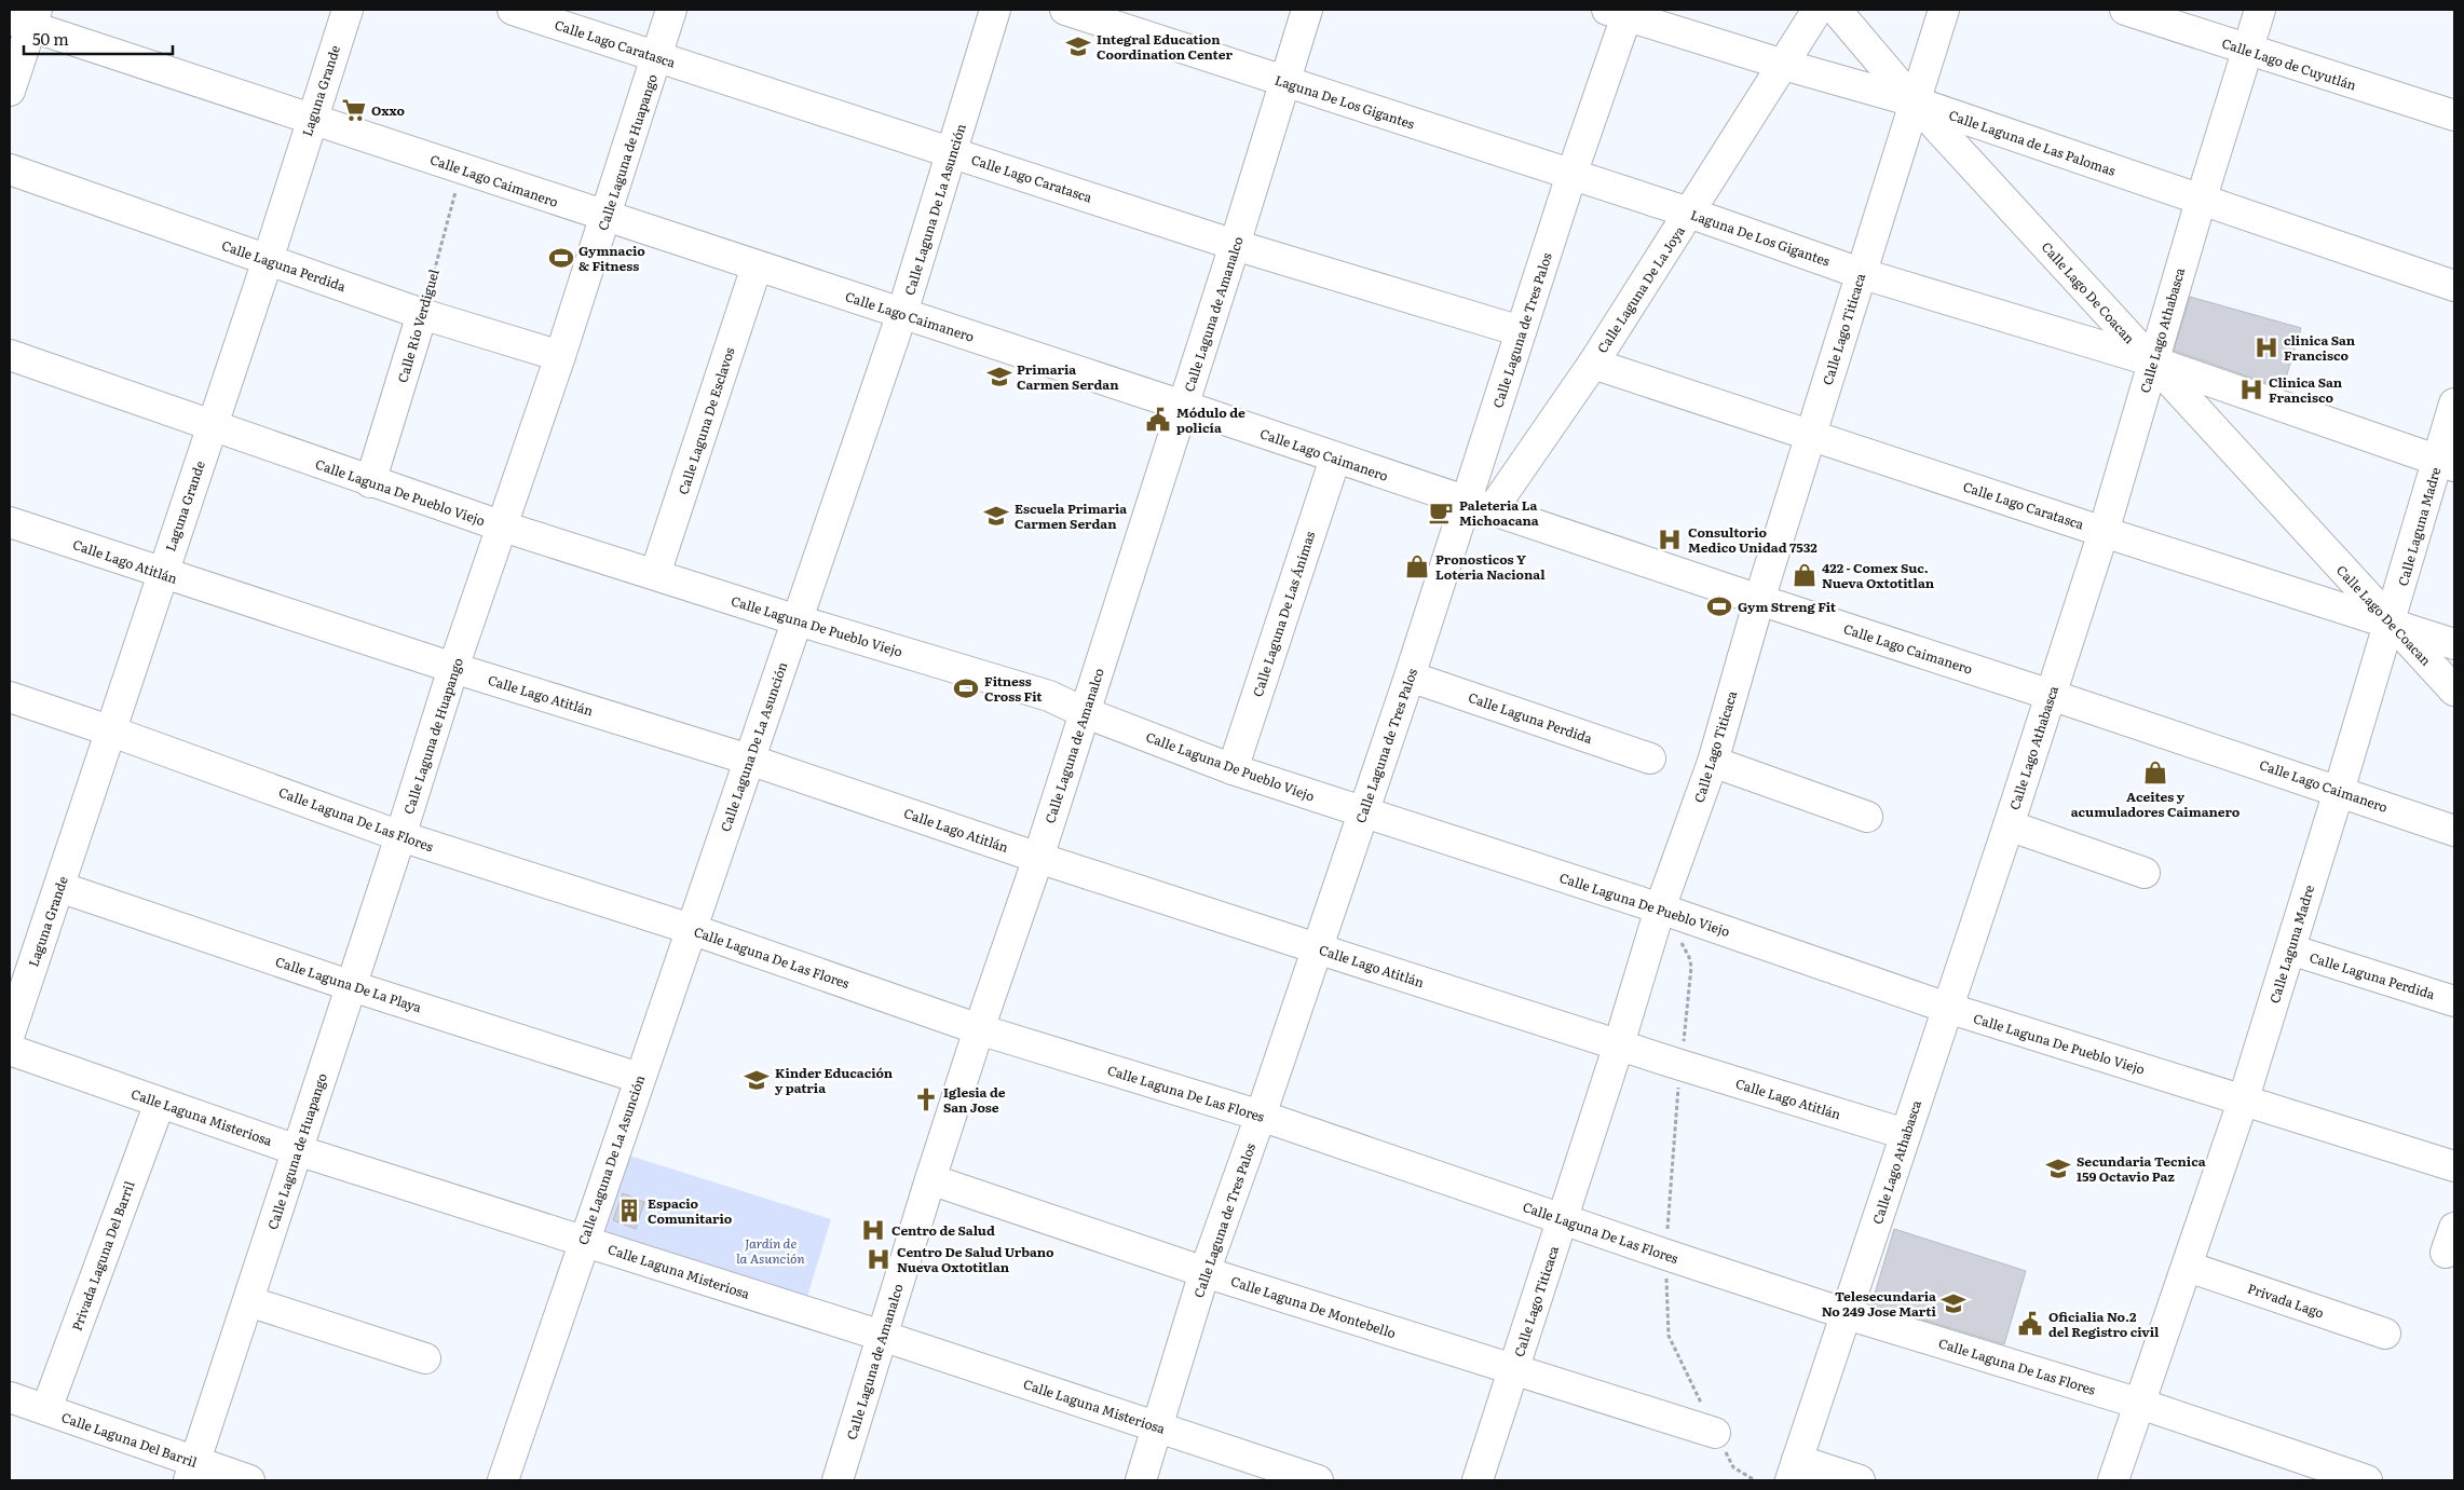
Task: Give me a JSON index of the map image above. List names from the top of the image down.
{
  "streets": {
    "street": [
      "Calle Lago Caratasca",
      "Calle Lago de Cuyutlán",
      "Laguna Grande",
      "Laguna De Los Gigantes",
      "Calle Laguna de Las Palomas",
      "Calle Laguna de Huapango",
      "Calle Lago Caimanero",
      "Calle Laguna De La Asunción",
      "Calle Laguna Perdida",
      "Calle Laguna De La Joya",
      "Calle Lago De Coacan",
      "Calle Laguna de Amanalco",
      "Calle Río Verdiguel",
      "Calle Lago Titicaca",
      "Calle Laguna de Tres Palos",
      "Calle Lago Athabasca",
      "Calle Laguna De Esclavos",
      "Calle Laguna De Pueblo Viejo",
      "Calle Laguna Madre",
      "Calle Lago Atitlán",
      "Calle Laguna De Las Ánimas",
      "Calle Laguna De Las Flores",
      "Calle Laguna De La Playa",
      "Calle Laguna Misteriosa",
      "Privada Laguna Del Barril",
      "Privada Lago",
      "Calle Laguna De Montebello",
      "Calle Laguna Del Barril"
    ]
  },
  "crossings": [
    ["Calle Lago Caratasca", "Calle Laguna de Huapango"],
    ["Calle Lago Caratasca", "Calle Laguna De La Asunción"],
    ["Calle Lago Caratasca", "Calle Laguna De La Joya"],
    ["Calle Lago Caratasca", "Calle Lago De Coacan"],
    ["Calle Lago Caratasca", "Calle Laguna de Amanalco"],
    ["Calle Lago Caratasca", "Calle Lago Titicaca"],
    ["Calle Lago Caratasca", "Calle Laguna de Tres Palos"],
    ["Calle Lago Caratasca", "Calle Lago Athabasca"],
    ["Calle Lago Caratasca", "Calle Laguna Madre"],
    ["Calle Lago de Cuyutlán", "Calle Lago Athabasca"],
    ["Laguna Grande", "Calle Lago Caimanero"],
    ["Laguna Grande", "Calle Laguna Perdida"],
    ["Laguna Grande", "Calle Laguna De Pueblo Viejo"],
    ["Laguna Grande", "Calle Lago Atitlán"],
    ["Laguna Grande", "Calle Laguna De Las Flores"],
    ["Laguna Grande", "Calle Laguna De La Playa"],
    ["Laguna De Los Gigantes", "Calle Laguna De La Joya"],
    ["Laguna De Los Gigantes", "Calle Lago De Coacan"],
    ["Laguna De Los Gigantes", "Calle Laguna de Amanalco"],
    ["Laguna De Los Gigantes", "Calle Lago Titicaca"],
    ["Laguna De Los Gigantes", "Calle Laguna de Tres Palos"],
    ["Laguna De Los Gigantes", "Calle Lago Athabasca"],
    ["Laguna De Los Gigantes", "Calle Laguna Madre"],
    ["Calle Laguna de Las Palomas", "Calle Laguna De La Joya"],
    ["Calle Laguna de Las Palomas", "Calle Lago De Coacan"],
    ["Calle Laguna de Las Palomas", "Calle Lago Titicaca"],
    ["Calle Laguna de Las Palomas", "Calle Laguna de Tres Palos"],
    ["Calle Laguna de Las Palomas", "Calle Lago Athabasca"],
    ["Calle Laguna de Huapango", "Calle Lago Caimanero"],
    ["Calle Laguna de Huapango", "Calle Laguna Perdida"],
    ["Calle Laguna de Huapango", "Calle Laguna De Pueblo Viejo"],
    ["Calle Laguna de Huapango", "Calle Lago Atitlán"],
    ["Calle Laguna de Huapango", "Calle Laguna De Las Flores"],
    ["Calle Laguna de Huapango", "Calle Laguna De La Playa"],
    ["Calle Laguna de Huapango", "Calle Laguna Misteriosa"],
    ["Calle Laguna de Huapango", "Calle Laguna Del Barril"],
    ["Calle Lago Caimanero", "Calle Laguna De La Asunción"],
    ["Calle Lago Caimanero", "Calle Laguna De La Joya"],
    ["Calle Lago Caimanero", "Calle Laguna de Amanalco"],
    ["Calle Lago Caimanero", "Calle Río Verdiguel"],
    ["Calle Lago Caimanero", "Calle Lago Titicaca"],
    ["Calle Lago Caimanero", "Calle Laguna de Tres Palos"],
    ["Calle Lago Caimanero", "Calle Lago Athabasca"],
    ["Calle Lago Caimanero", "Calle Laguna De Esclavos"],
    ["Calle Lago Caimanero", "Calle Laguna Madre"],
    ["Calle Lago Caimanero", "Calle Laguna De Las Ánimas"],
    ["Calle Laguna De La Asunción", "Calle Laguna De Pueblo Viejo"],
    ["Calle Laguna De La Asunción", "Calle Lago Atitlán"],
    ["Calle Laguna De La Asunción", "Calle Laguna De Las Flores"],
    ["Calle Laguna De La Asunción", "Calle Laguna De La Playa"],
    ["Calle Laguna De La Asunción", "Calle Laguna Misteriosa"],
    ["Calle Laguna Perdida", "Calle Río Verdiguel"],
    ["Calle Laguna Perdida", "Calle Laguna de Tres Palos"],
    ["Calle Laguna Perdida", "Calle Laguna Madre"],
    ["Calle Laguna De La Joya", "Calle Laguna de Tres Palos"],
    ["Calle Lago De Coacan", "Calle Lago Titicaca"],
    ["Calle Lago De Coacan", "Calle Lago Athabasca"],
    ["Calle Lago De Coacan", "Calle Laguna Madre"],
    ["Calle Laguna de Amanalco", "Calle Laguna De Pueblo Viejo"],
    ["Calle Laguna de Amanalco", "Calle Lago Atitlán"],
    ["Calle Laguna de Amanalco", "Calle Laguna De Las Flores"],
    ["Calle Laguna de Amanalco", "Calle Laguna Misteriosa"],
    ["Calle Laguna de Amanalco", "Calle Laguna De Montebello"],
    ["Calle Río Verdiguel", "Calle Laguna De Pueblo Viejo"],
    ["Calle Lago Titicaca", "Calle Laguna De Pueblo Viejo"],
    ["Calle Lago Titicaca", "Calle Lago Atitlán"],
    ["Calle Lago Titicaca", "Calle Laguna De Las Flores"],
    ["Calle Lago Titicaca", "Calle Laguna De Montebello"],
    ["Calle Laguna de Tres Palos", "Calle Laguna De Pueblo Viejo"],
    ["Calle Laguna de Tres Palos", "Calle Lago Atitlán"],
    ["Calle Laguna de Tres Palos", "Calle Laguna De Las Flores"],
    ["Calle Laguna de Tres Palos", "Calle Laguna Misteriosa"],
    ["Calle Laguna de Tres Palos", "Calle Laguna De Montebello"],
    ["Calle Lago Athabasca", "Calle Laguna De Pueblo Viejo"],
    ["Calle Lago Athabasca", "Calle Lago Atitlán"],
    ["Calle Lago Athabasca", "Calle Laguna De Las Flores"],
    ["Calle Laguna De Esclavos", "Calle Laguna De Pueblo Viejo"],
    ["Calle Laguna De Pueblo Viejo", "Calle Laguna Madre"],
    ["Calle Laguna De Pueblo Viejo", "Calle Laguna De Las Ánimas"],
    ["Calle Laguna Madre", "Calle Laguna De Las Flores"],
    ["Calle Laguna Madre", "Privada Lago"],
    ["Calle Laguna Misteriosa", "Privada Laguna Del Barril"],
    ["Privada Laguna Del Barril", "Calle Laguna Del Barril"]
  ],
  "parks": ["Jardín de la Asunción"],
  "places": {
    "school or university": [
      "Integral Education Coordination Center",
      "Primaria Carmen Serdan",
      "Escuela Primaria Carmen Serdan",
      "Kinder Educación y patria",
      "Secundaria Tecnica 159 Octavio Paz",
      "Telesecundaria No 249 Jose Marti"
    ],
    "supermarket": ["Oxxo"],
    "sports": ["Gymnacio & Fitness", "Gym Streng Fit", "Fitness Cross Fit"],
    "hospital": [
      "clinica San Francisco",
      "Clinica San Francisco",
      "Consultorio Medico Unidad 7532",
      "Centro de Salud",
      "Centro De Salud Urbano Nueva Oxtotitlan"
    ],
    "public building": ["Módulo de policía", "Oficialia No.2 del Registro civil"],
    "cafe": ["Paleteria La Michoacana"],
    "shop": ["Pronosticos Y Loteria Nacional", "422 - Comex Suc. Nueva Oxtotitlan", "Aceites y acumuladores Caimanero"],
    "church": ["Iglesia de San Jose"],
    "building": ["Espacio Comunitario"]
  },
  "scale_bar": "50 m"
}
